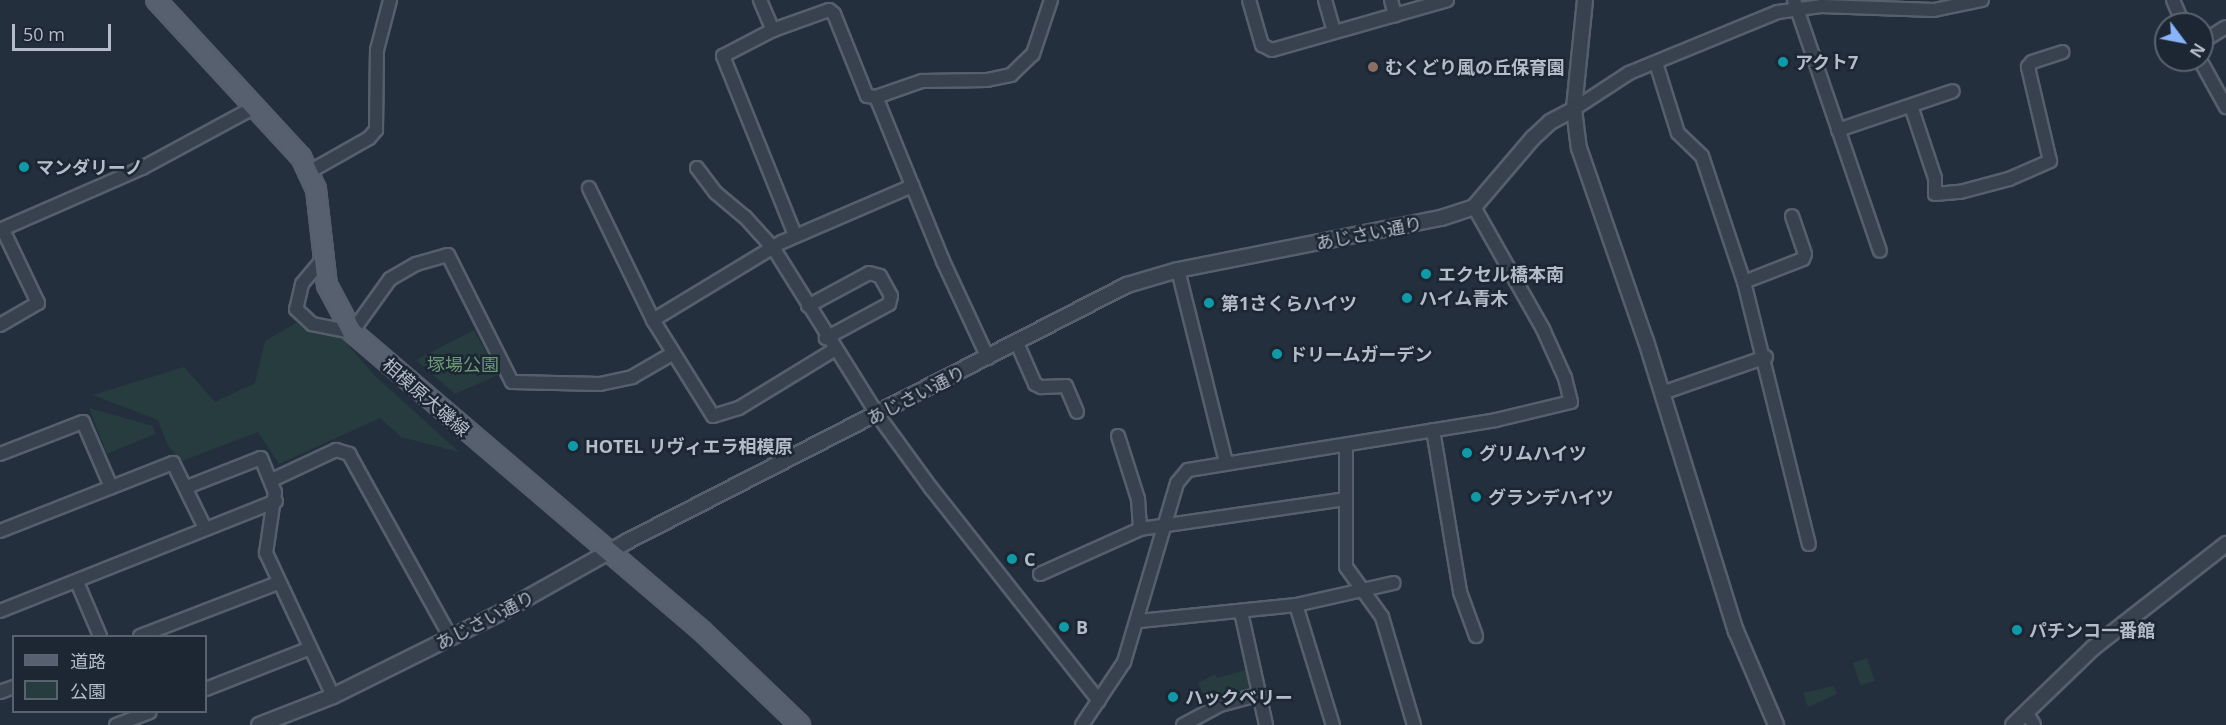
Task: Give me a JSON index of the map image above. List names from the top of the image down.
{
  "streets": {
    "main road": ["相模原大磯線"],
    "street": ["あじさい通り"]
  },
  "crossings": [
    ["あじさい通り", "相模原大磯線"]
  ],
  "parks": ["塚場公園"],
  "places": [
    "アクト7",
    "むくどり風の丘保育園",
    "マンダリーノ",
    "エクセル橋本南",
    "ハイム青木",
    "第1さくらハイツ",
    "ドリームガーデン",
    "HOTEL リヴィエラ相模原",
    "グリムハイツ",
    "グランデハイツ",
    "C",
    "B",
    "パチンコ一番館",
    "ハックベリー"
  ],
  "legend": ["道路", "公園"],
  "scale_bar": "50 m",
  "north": "bottom right"
}
